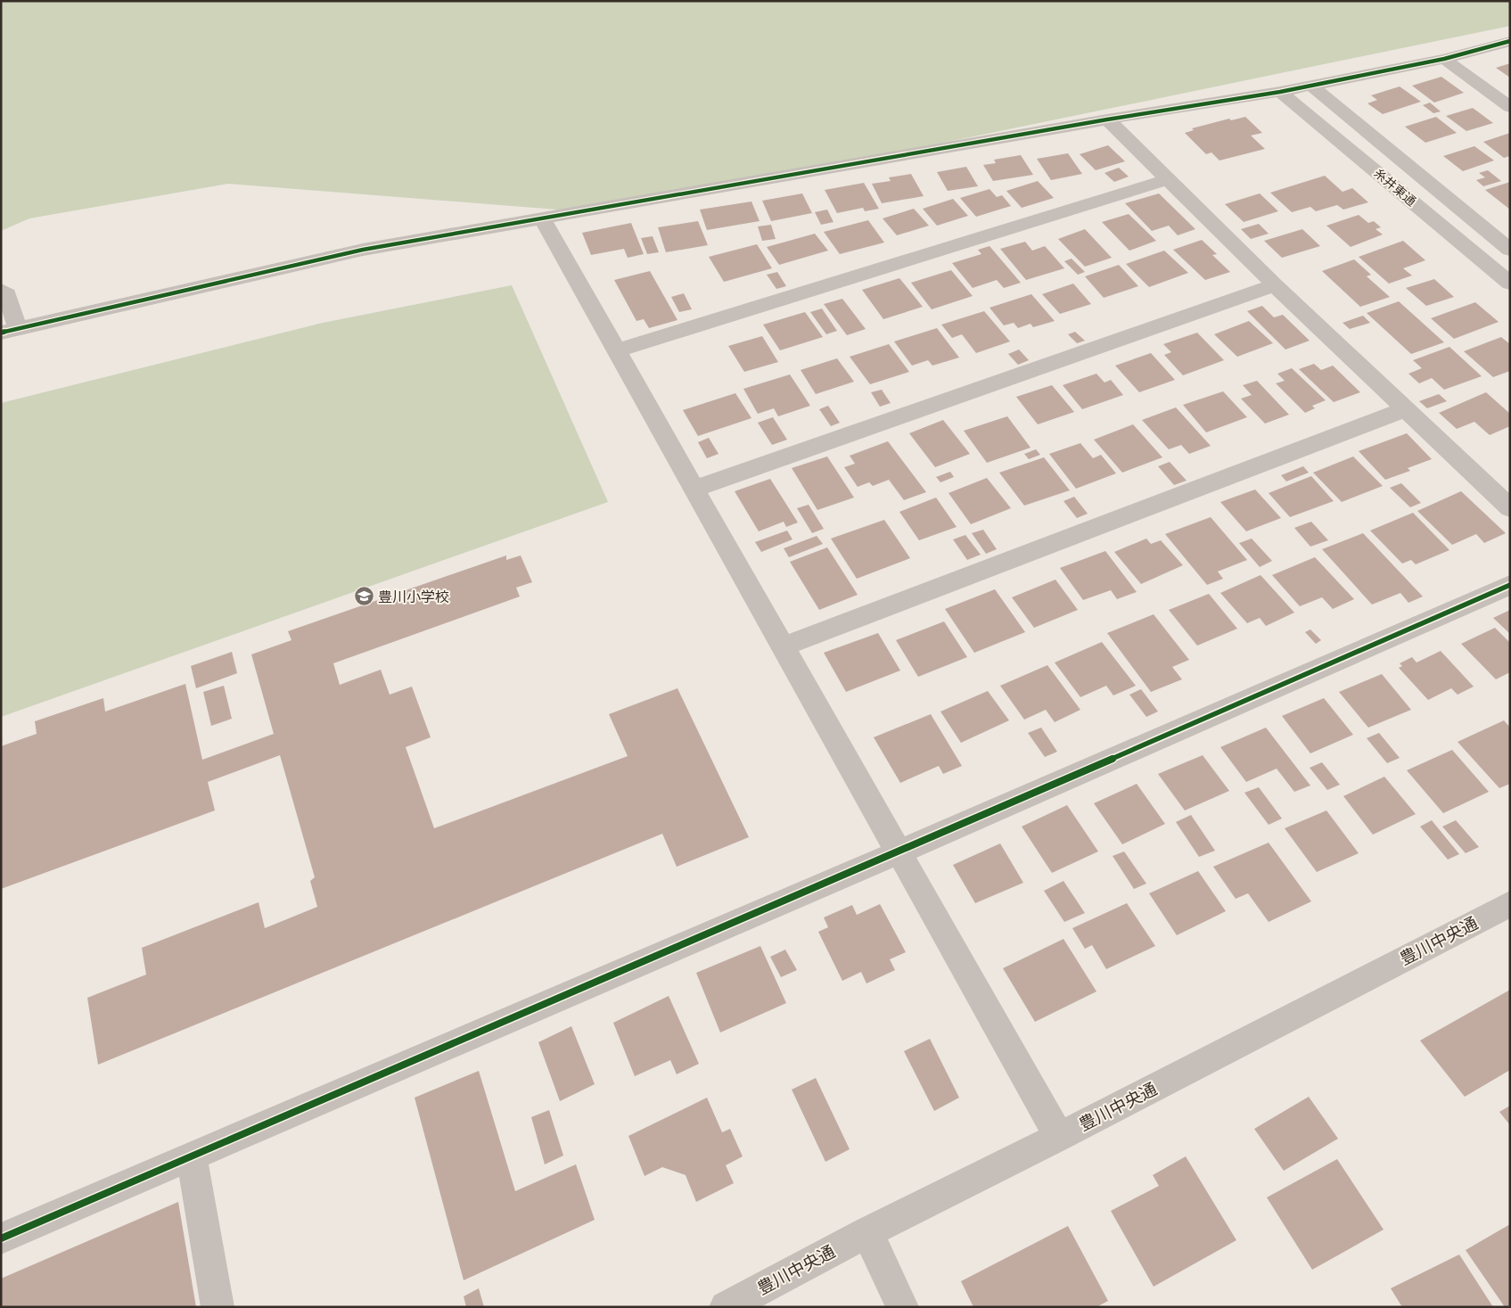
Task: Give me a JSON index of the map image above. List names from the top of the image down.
{
  "streets": {
    "street": ["糸井東通", "豊川中央通"]
  },
  "places": {
    "school or university": ["豊川小学校"]
  }
}
